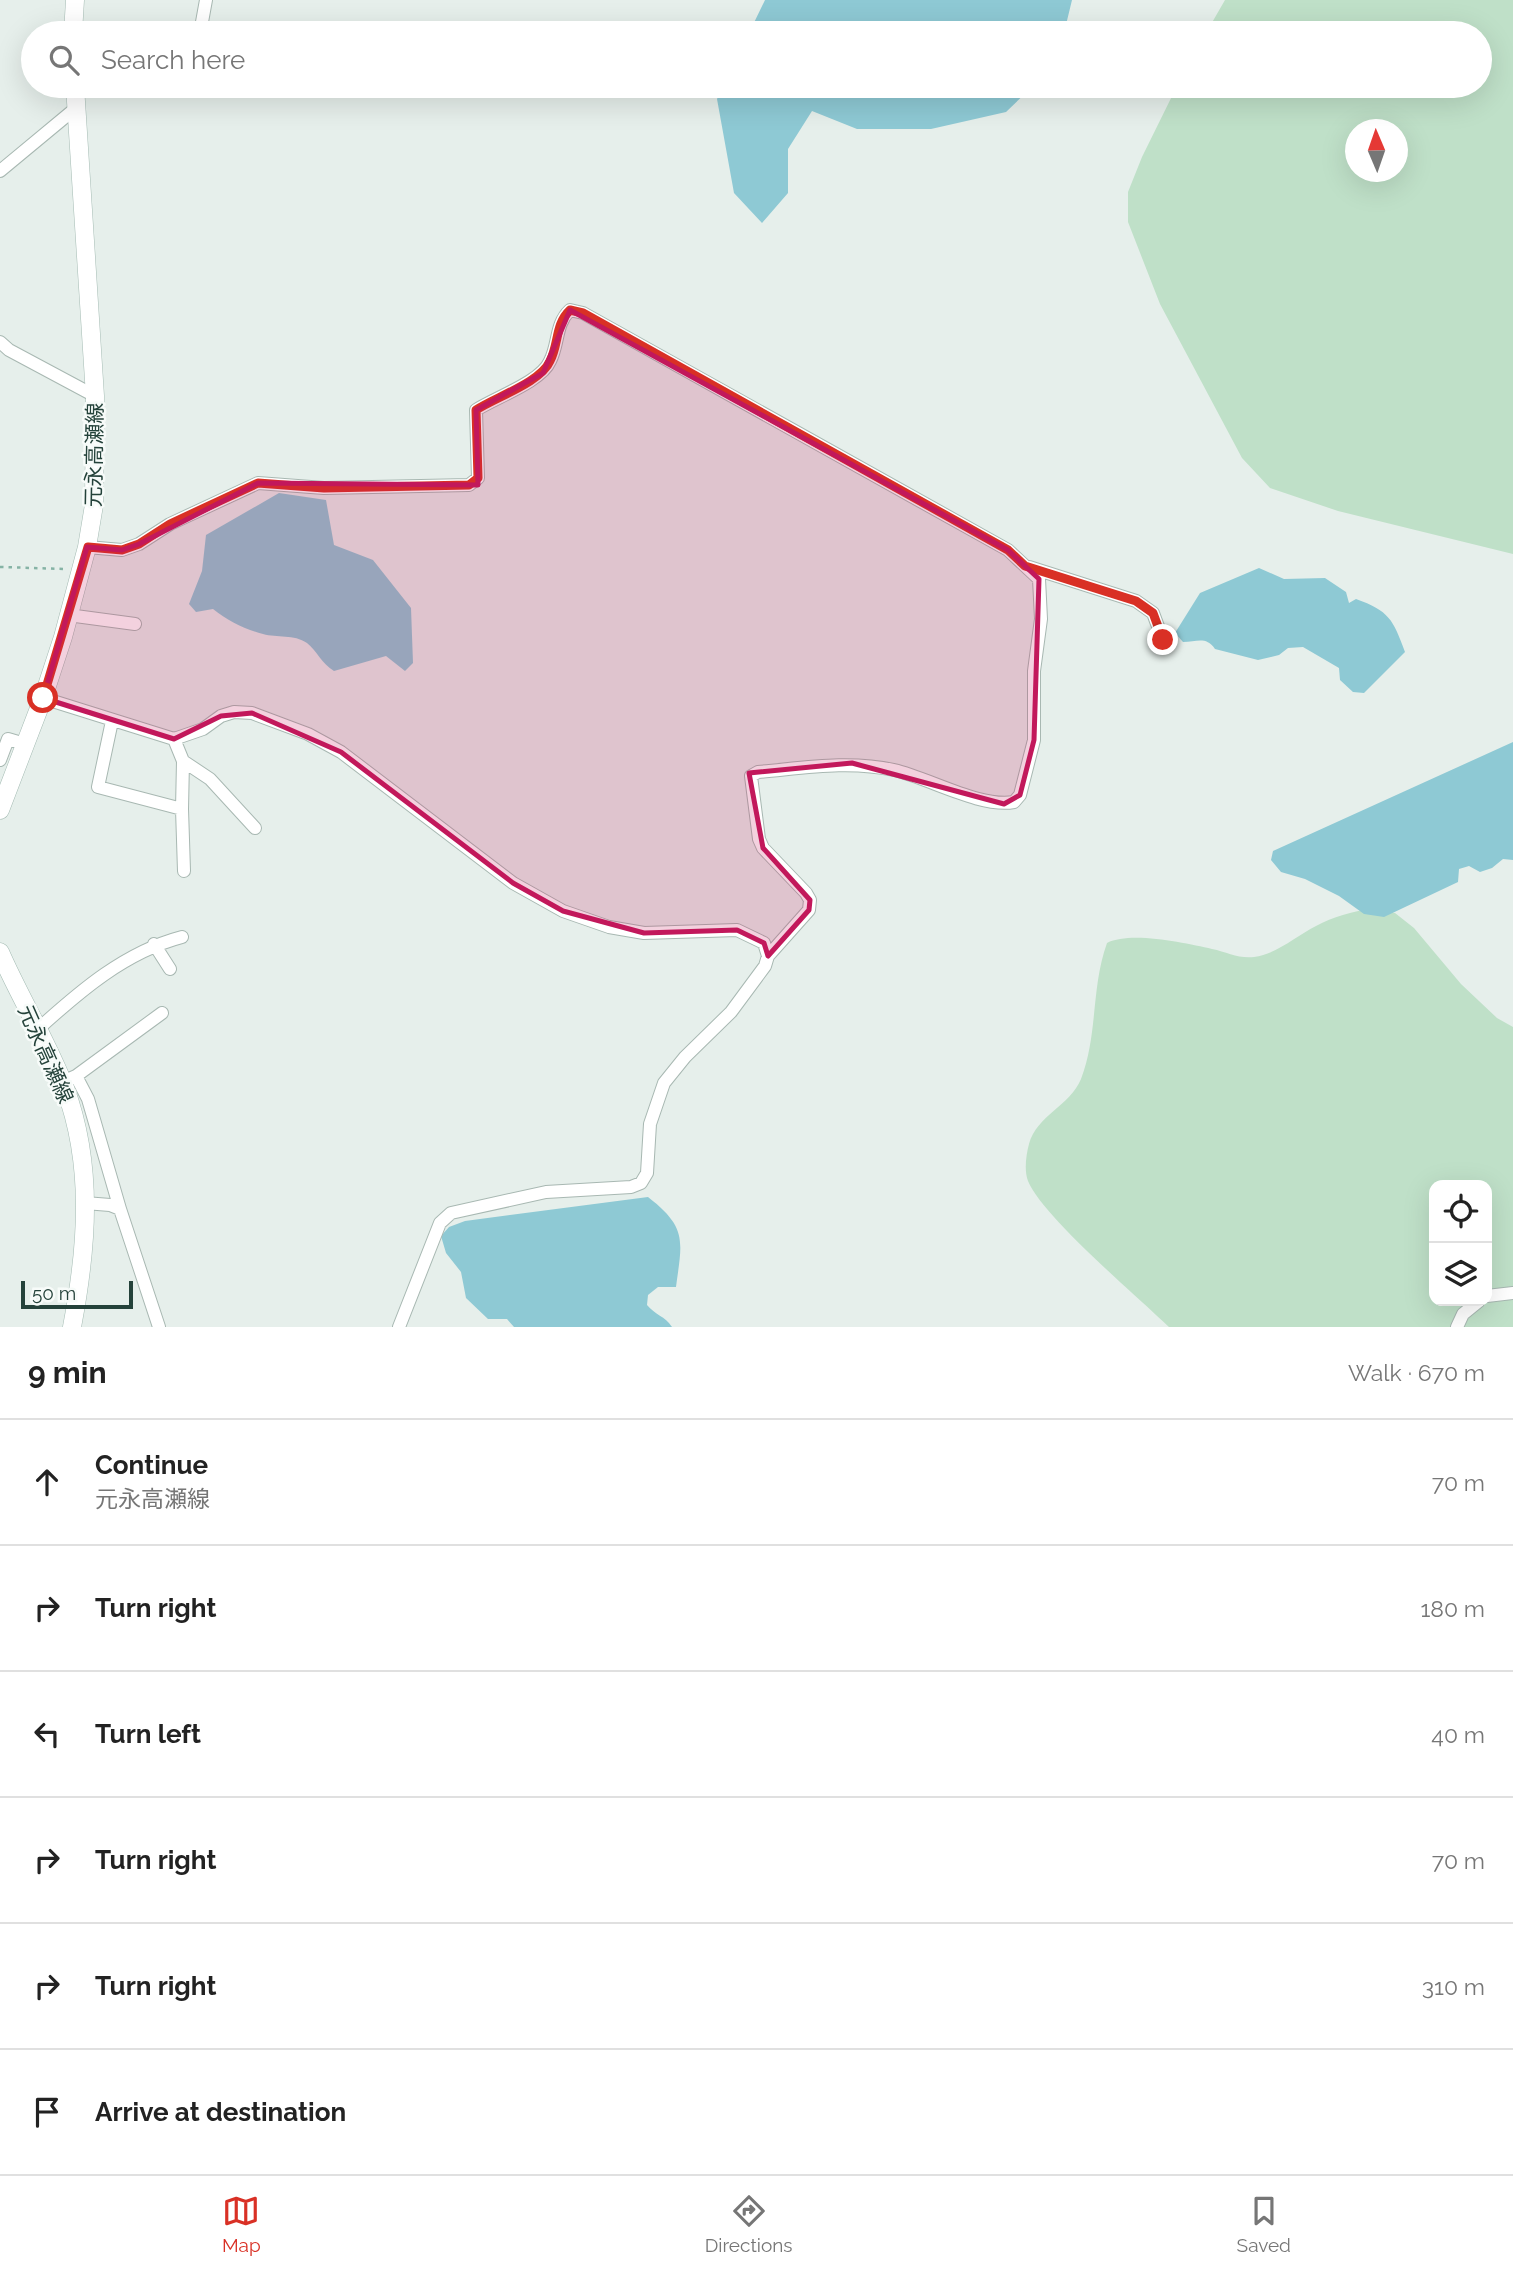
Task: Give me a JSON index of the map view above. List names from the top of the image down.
{
  "streets": {
    "main road": ["元永高瀬線"]
  },
  "scale_bar": "50 m",
  "north": "top",
  "page": {
    "search": "Search here",
    "scale": "50 m",
    "heading": ["9 min", "Walk · 670 m"],
    "list": [
      ["Continue", "元永高瀬線", "70 m"],
      ["Turn right", "180 m"],
      ["Turn left", "40 m"],
      ["Turn right", "70 m"],
      ["Turn right", "310 m"],
      "Arrive at destination"
    ],
    "nav": ["Map", "Directions", "Saved"]
  }
}
